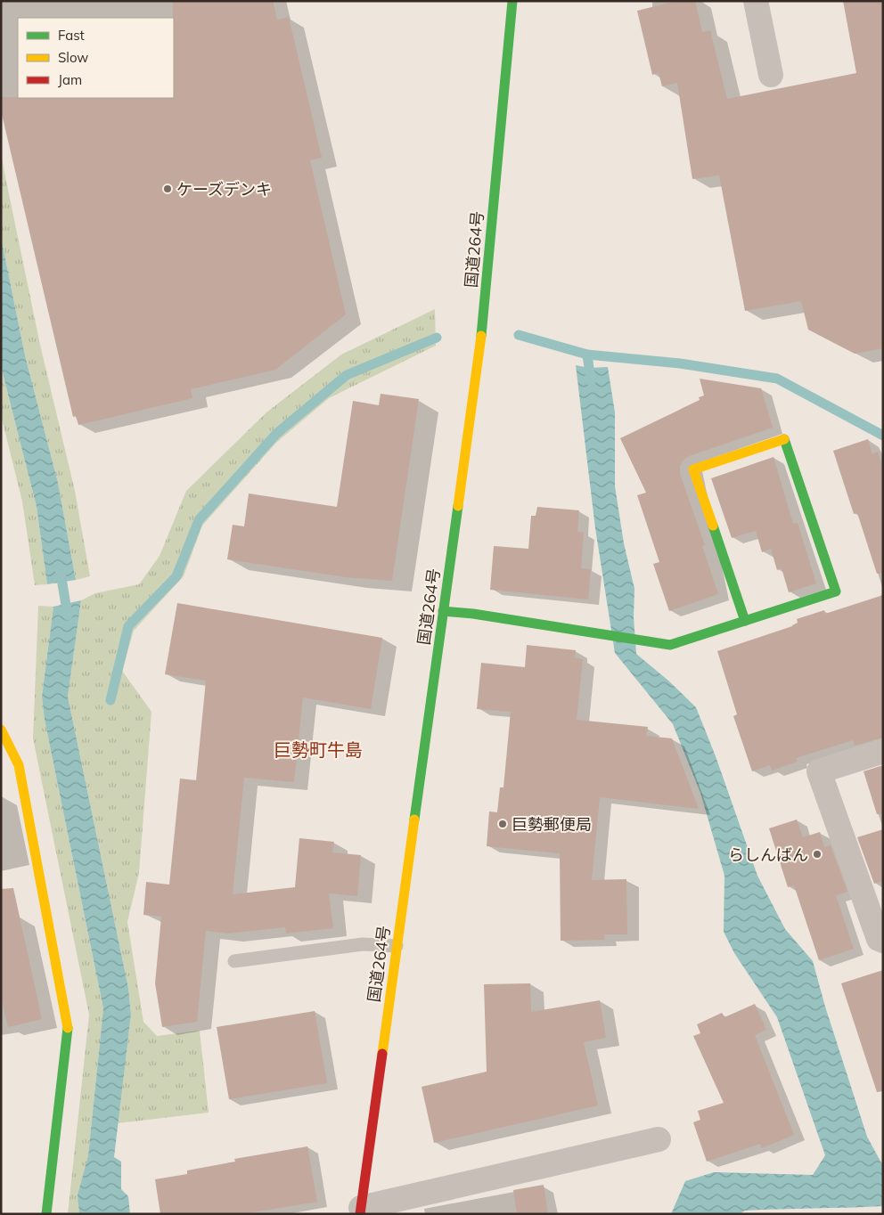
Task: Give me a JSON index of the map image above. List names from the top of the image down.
{
  "streets": {
    "main road": ["国道264号"]
  },
  "districts": ["巨勢町牛島"],
  "places": ["ケーズデンキ", "巨勢郵便局", "らしんばん"],
  "legend": ["Fast", "Slow", "Jam"]
}
